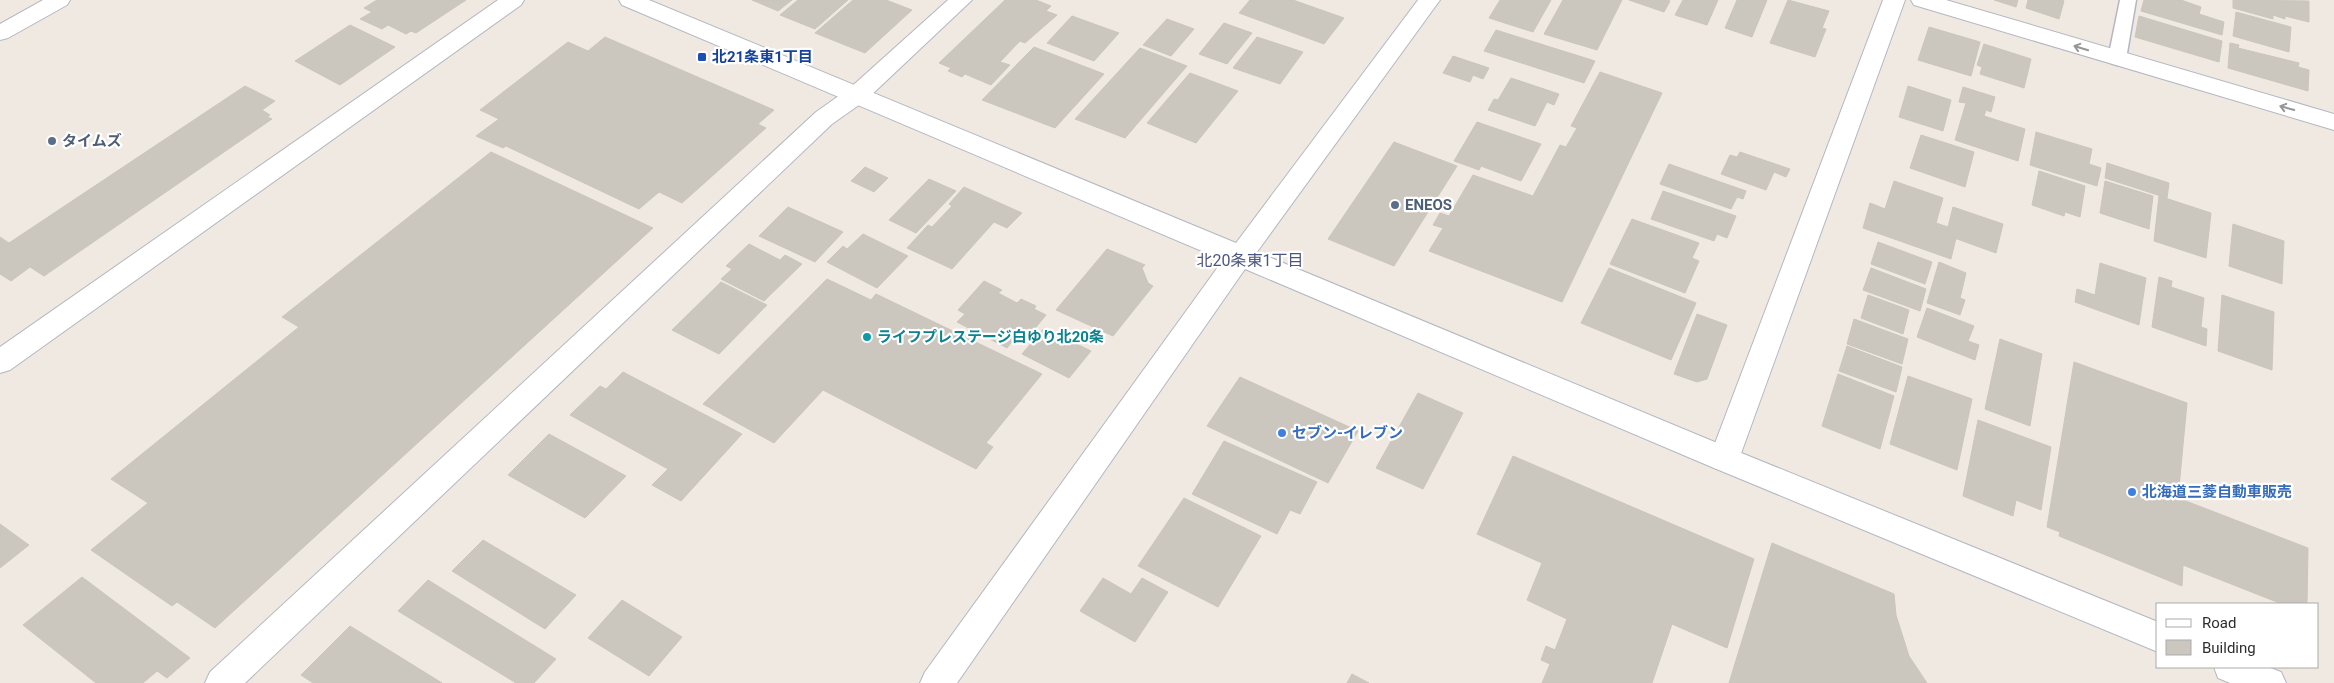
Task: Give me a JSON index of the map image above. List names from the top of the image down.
{
  "districts": ["北20条東1丁目"],
  "places": {
    "transit": ["北21条東1丁目"],
    "other": [
      "タイムズ",
      "ENEOS",
      "ライフプレステージ白ゆり北20条",
      "セブン-イレブン",
      "北海道三菱自動車販売"
    ]
  },
  "legend": ["Road", "Building"]
}
